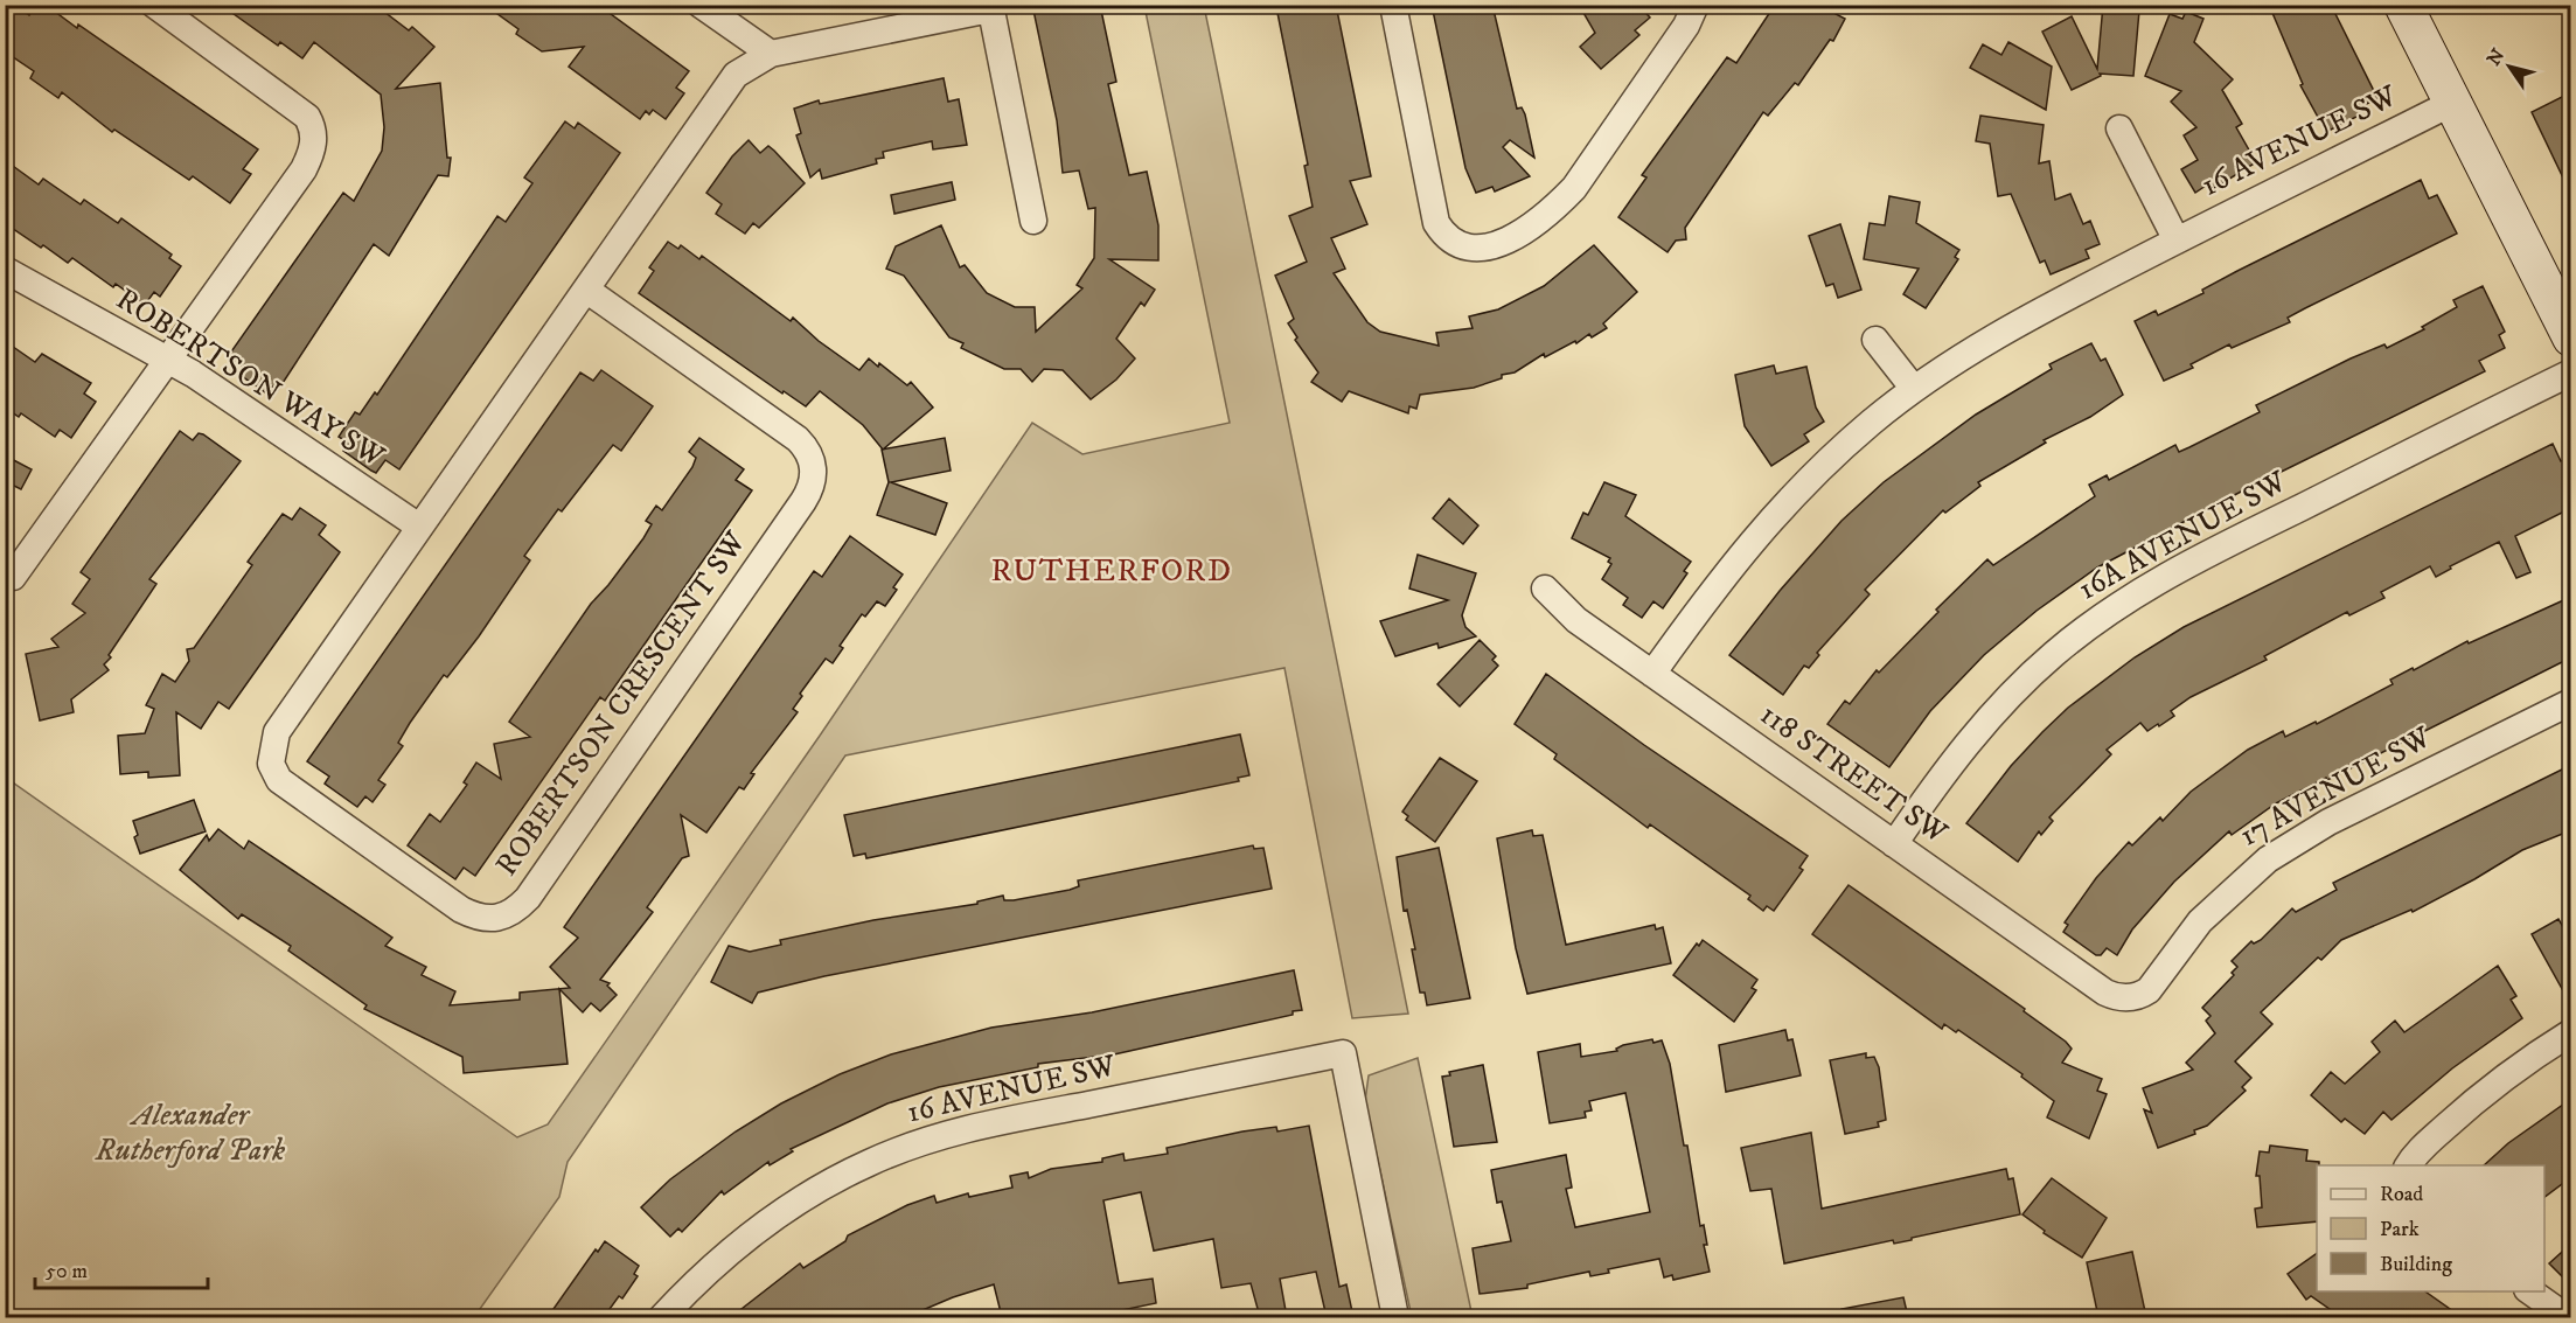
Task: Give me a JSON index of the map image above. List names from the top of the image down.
{
  "streets": {
    "street": [
      "16 AVENUE SW",
      "ROBERTSON WAY SW",
      "16A AVENUE SW",
      "ROBERTSON CRESCENT SW",
      "118 STREET SW",
      "17 AVENUE SW"
    ]
  },
  "crossings": [
    ["16 AVENUE SW", "118 STREET SW"],
    ["ROBERTSON WAY SW", "ROBERTSON CRESCENT SW"],
    ["16A AVENUE SW", "118 STREET SW"],
    ["118 STREET SW", "17 AVENUE SW"]
  ],
  "districts": ["RUTHERFORD"],
  "parks": ["Alexander Rutherford Park"],
  "legend": ["Road", "Park", "Building"],
  "scale_bar": "50 m",
  "north": "top left"
}
